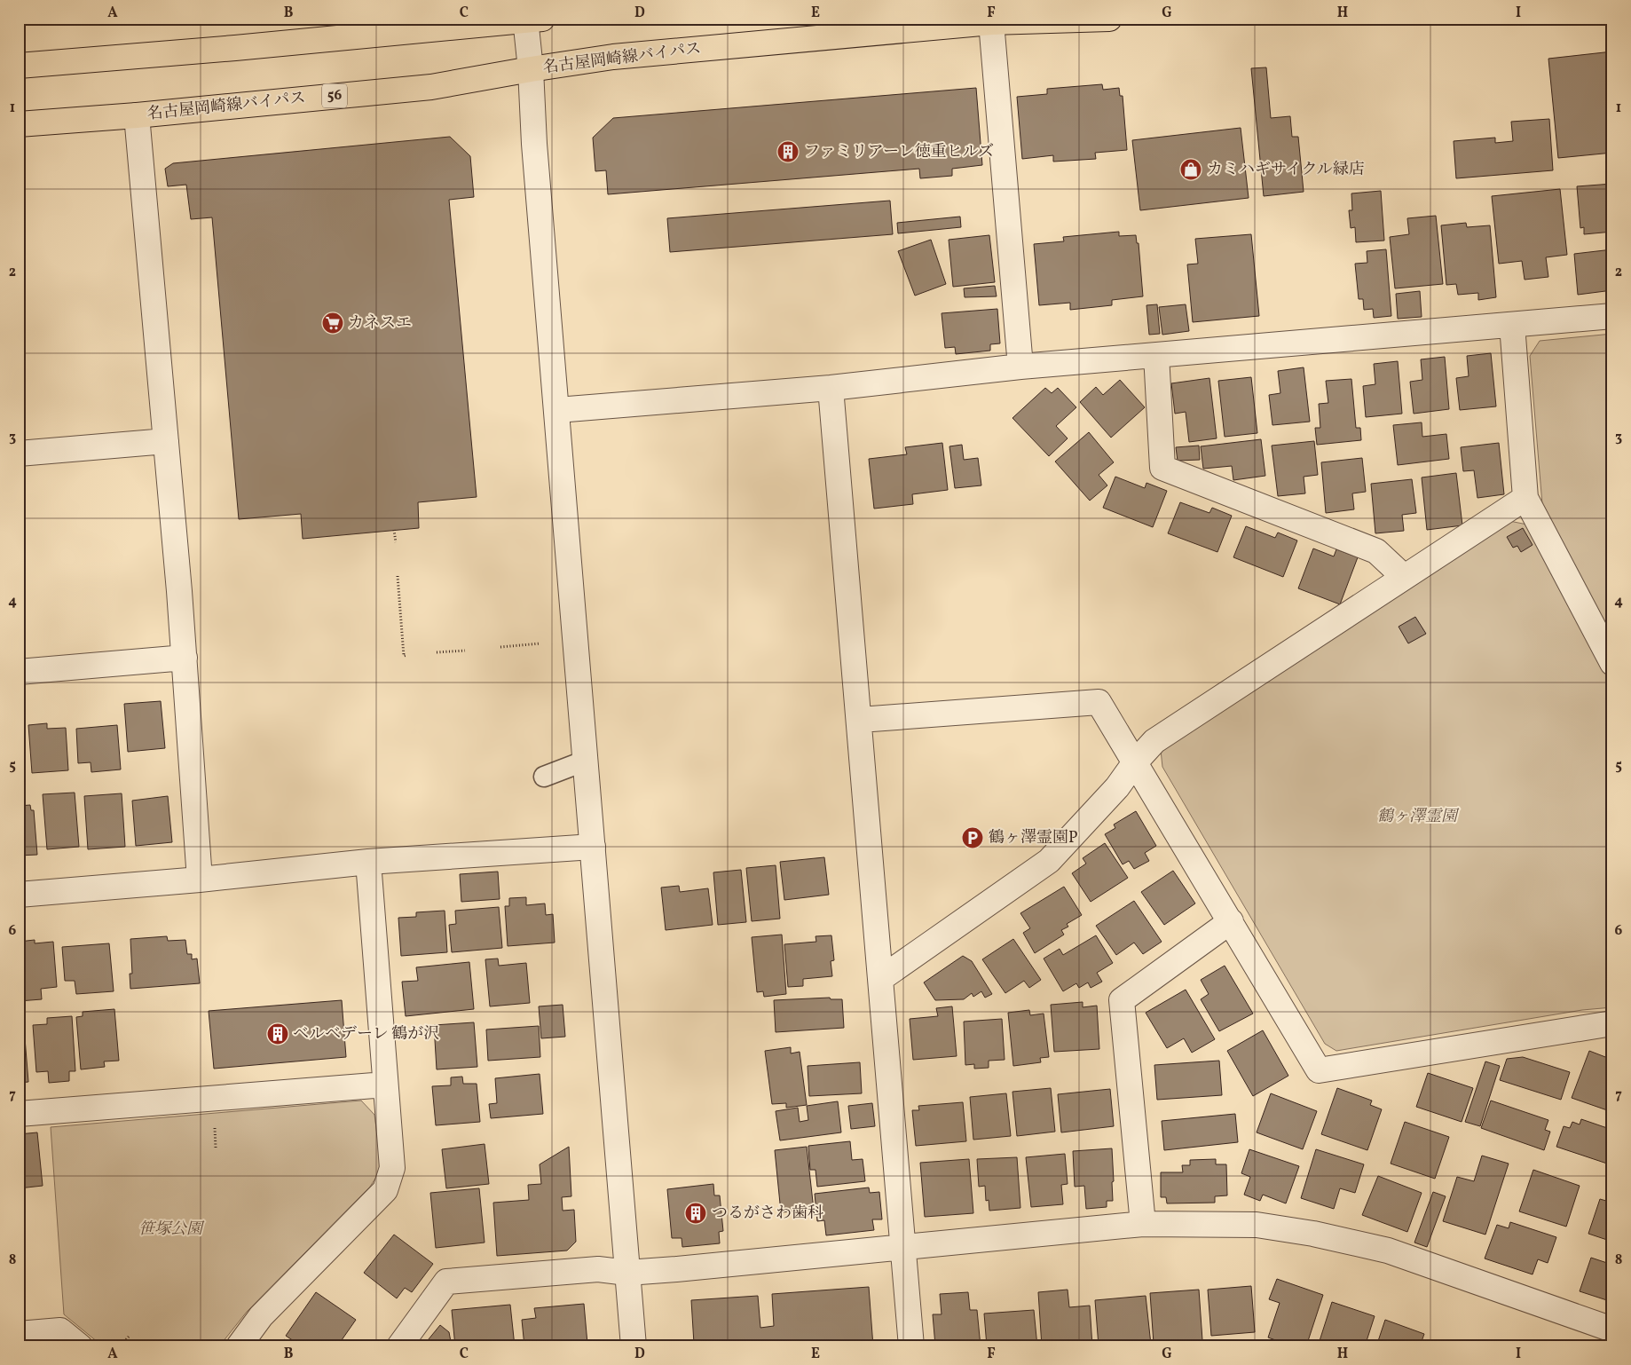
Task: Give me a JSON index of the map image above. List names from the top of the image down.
{
  "streets": {
    "main road": ["名古屋岡崎線バイパス", "56"]
  },
  "crossings": [
    ["名古屋岡崎線バイパス", "56"]
  ],
  "parks": ["鶴ヶ澤霊園", "笹塚公園"],
  "places": {
    "building": ["ファミリアーレ徳重ヒルズ", "ベルベデーレ 鶴が沢", "つるがさわ歯科"],
    "shop": ["カミハギサイクル緑店"],
    "supermarket": ["カネスエ"],
    "parking": ["鶴ヶ澤霊園P"]
  },
  "grid": {
    "columns": [
      "A",
      "B",
      "C",
      "D",
      "E",
      "F",
      "G",
      "H",
      "I"
    ],
    "rows": [
      "1",
      "2",
      "3",
      "4",
      "5",
      "6",
      "7",
      "8"
    ]
  }
}
